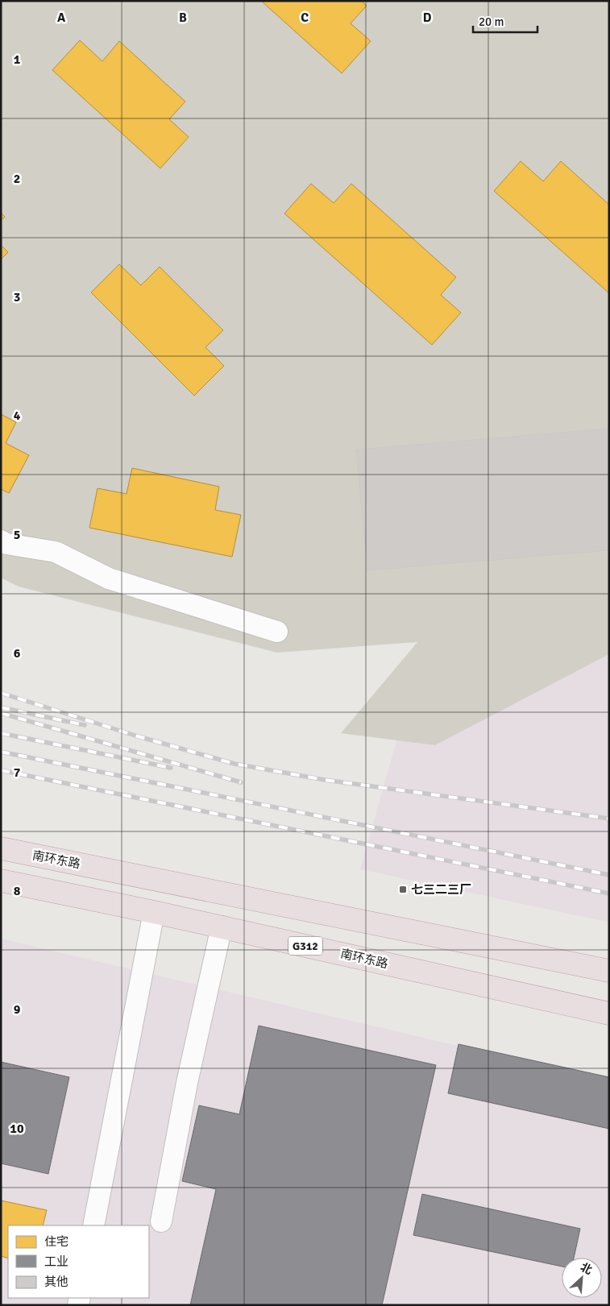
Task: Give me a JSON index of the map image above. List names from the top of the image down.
{
  "streets": {
    "highway": ["南环东路", "G312"]
  },
  "places": {
    "transit": ["七三二三厂"]
  },
  "legend": ["住宅", "工业", "其他"],
  "scale_bar": "20 m",
  "north": "top right",
  "grid": {
    "columns": [
      "A",
      "B",
      "C",
      "D"
    ],
    "rows": [
      "1",
      "2",
      "3",
      "4",
      "5",
      "6",
      "7",
      "8",
      "9",
      "10"
    ]
  }
}
